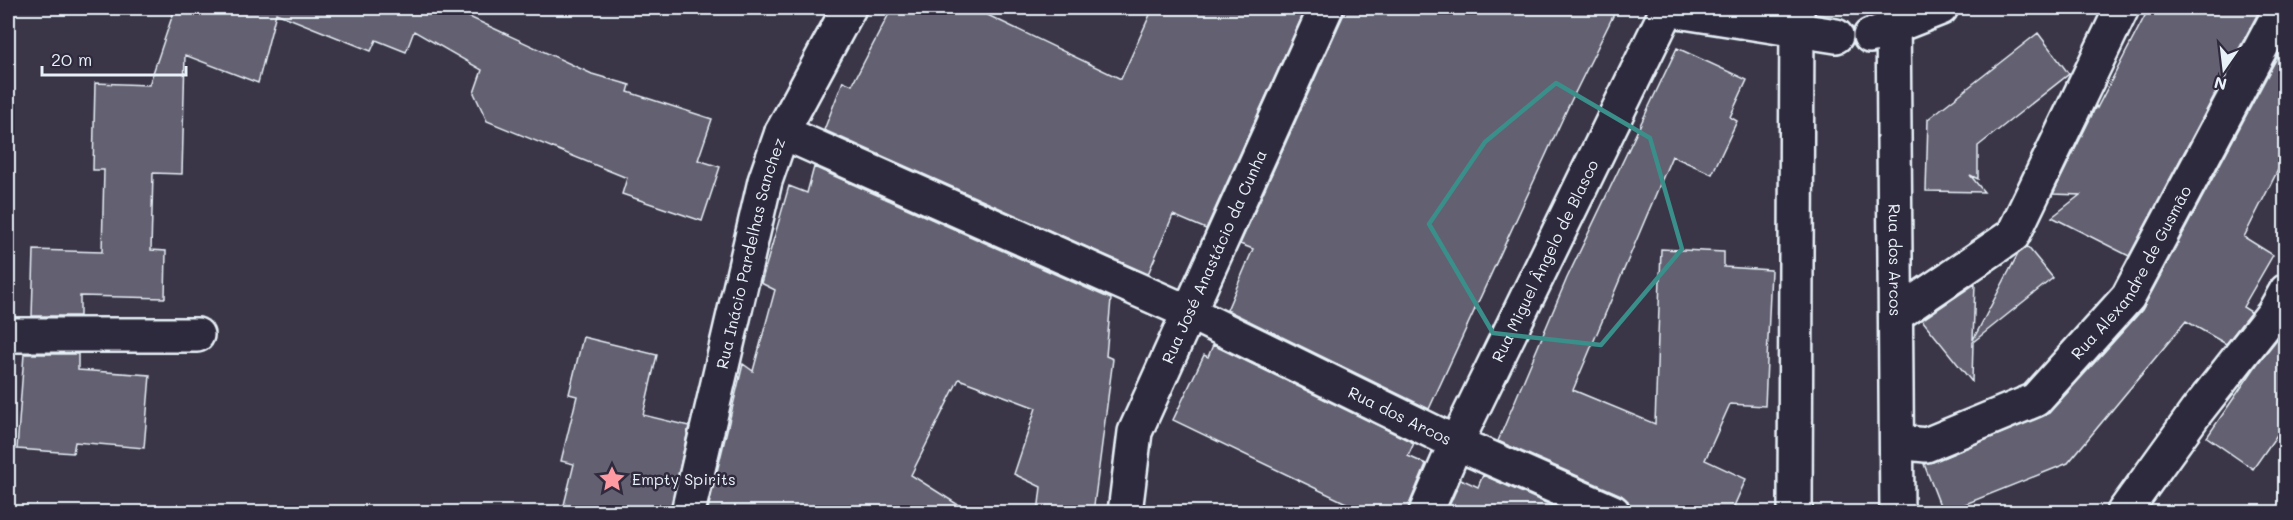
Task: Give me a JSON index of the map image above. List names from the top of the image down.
{
  "streets": {
    "street": [
      "Rua Inácio Pardelhas Sanchez",
      "Rua José Anastácio da Cunha",
      "Rua Miguel Ângelo de Blasco",
      "Rua dos Arcos",
      "Rua Alexandre de Gusmão"
    ]
  },
  "crossings": [
    ["Rua Inácio Pardelhas Sanchez", "Rua dos Arcos"],
    ["Rua José Anastácio da Cunha", "Rua dos Arcos"],
    ["Rua Miguel Ângelo de Blasco", "Rua dos Arcos"],
    ["Rua dos Arcos", "Rua Alexandre de Gusmão"]
  ],
  "places": {
    "place": ["Empty Spirits"]
  },
  "scale_bar": "20 m",
  "north": "bottom"
}
